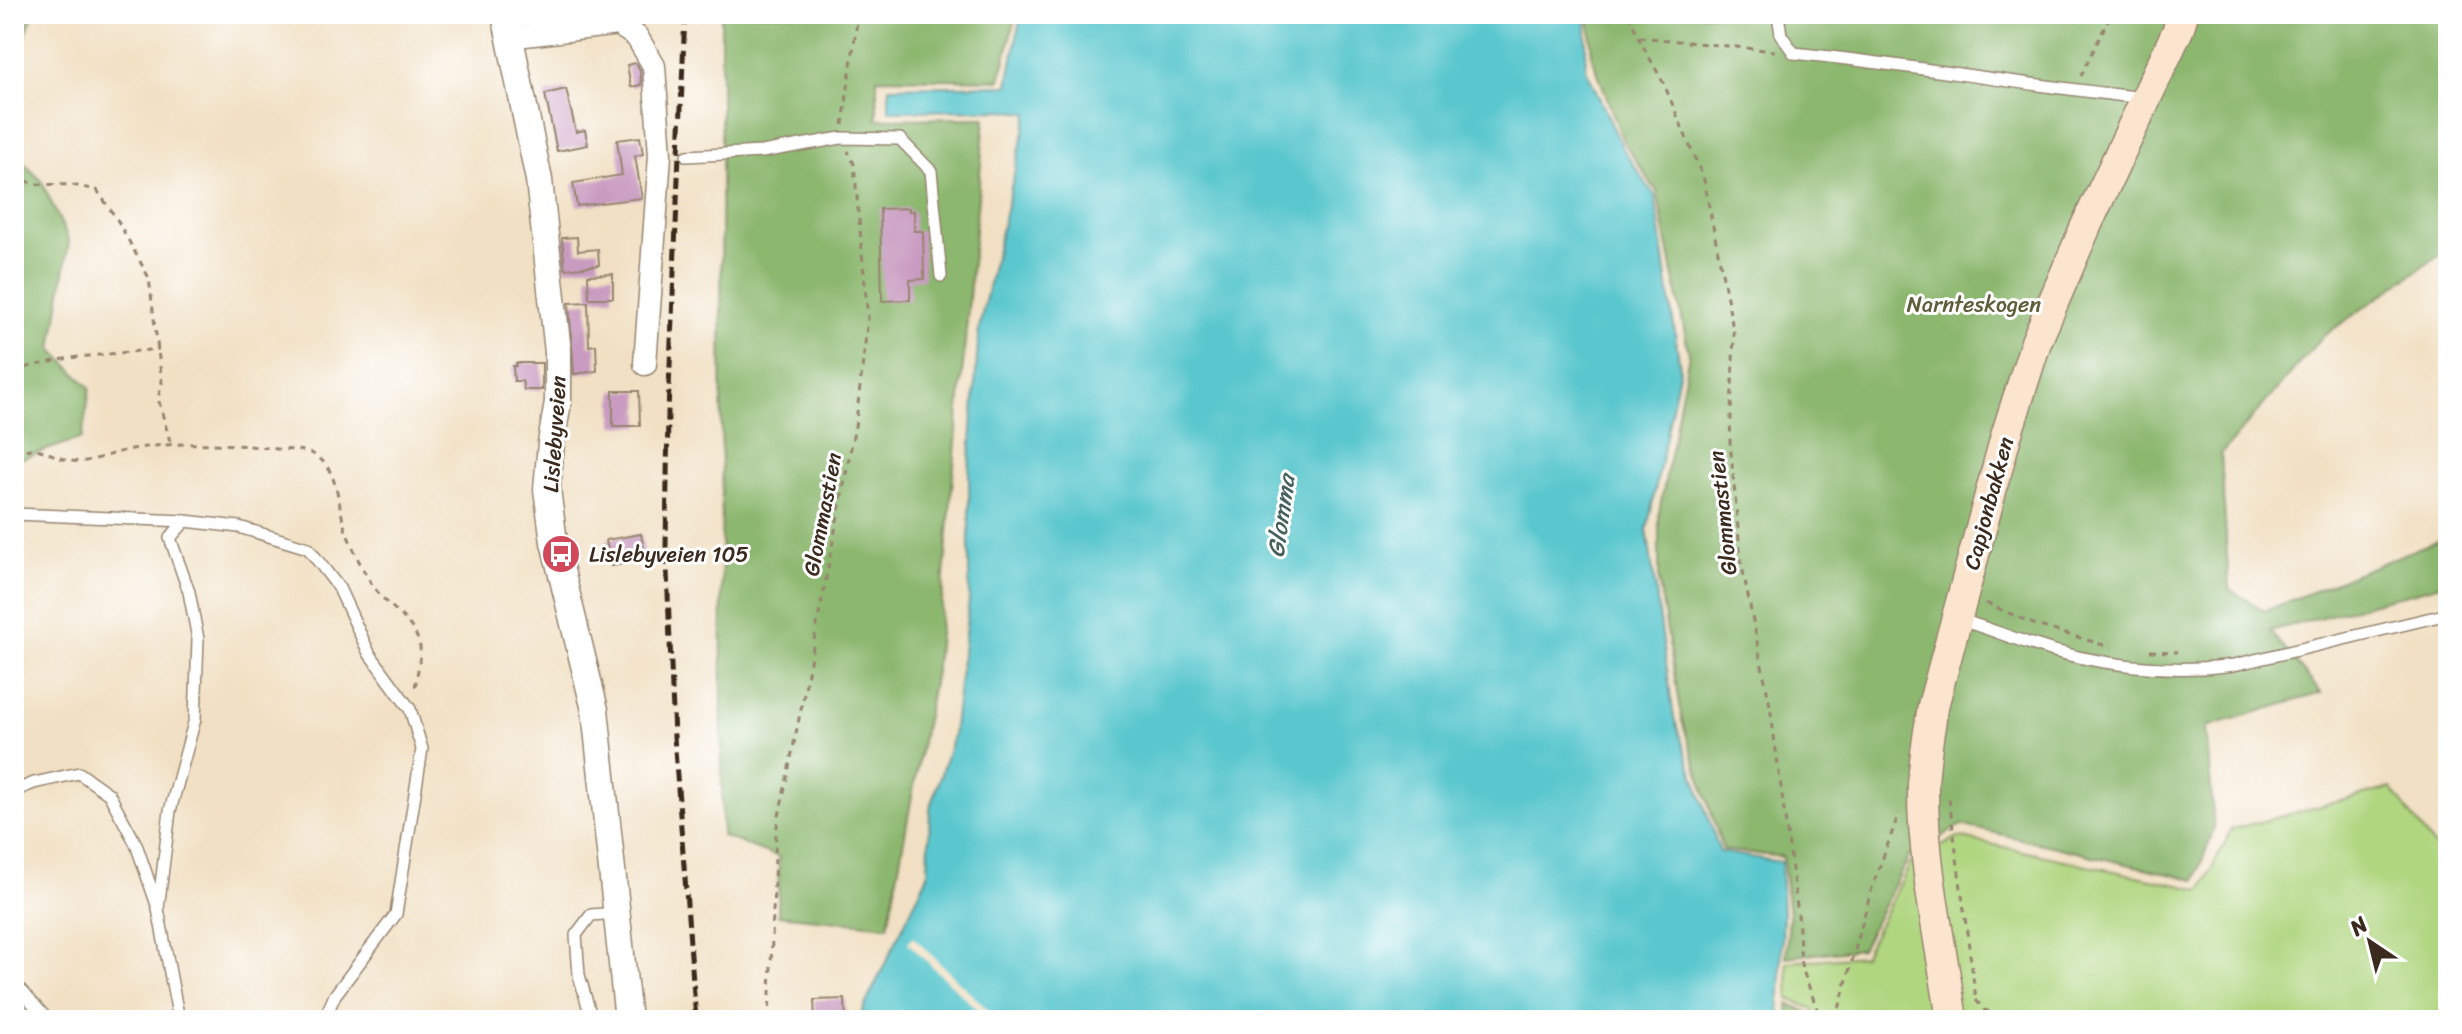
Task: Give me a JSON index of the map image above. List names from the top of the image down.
{
  "streets": {
    "main road": ["Capjonbakken"],
    "street": ["Lislebyveien"],
    "path": ["Glommastien"]
  },
  "water": ["Glomma"],
  "parks": ["Narnteskogen"],
  "places": {
    "bus stop": ["Lislebyveien 105"]
  },
  "north": "top left"
}
